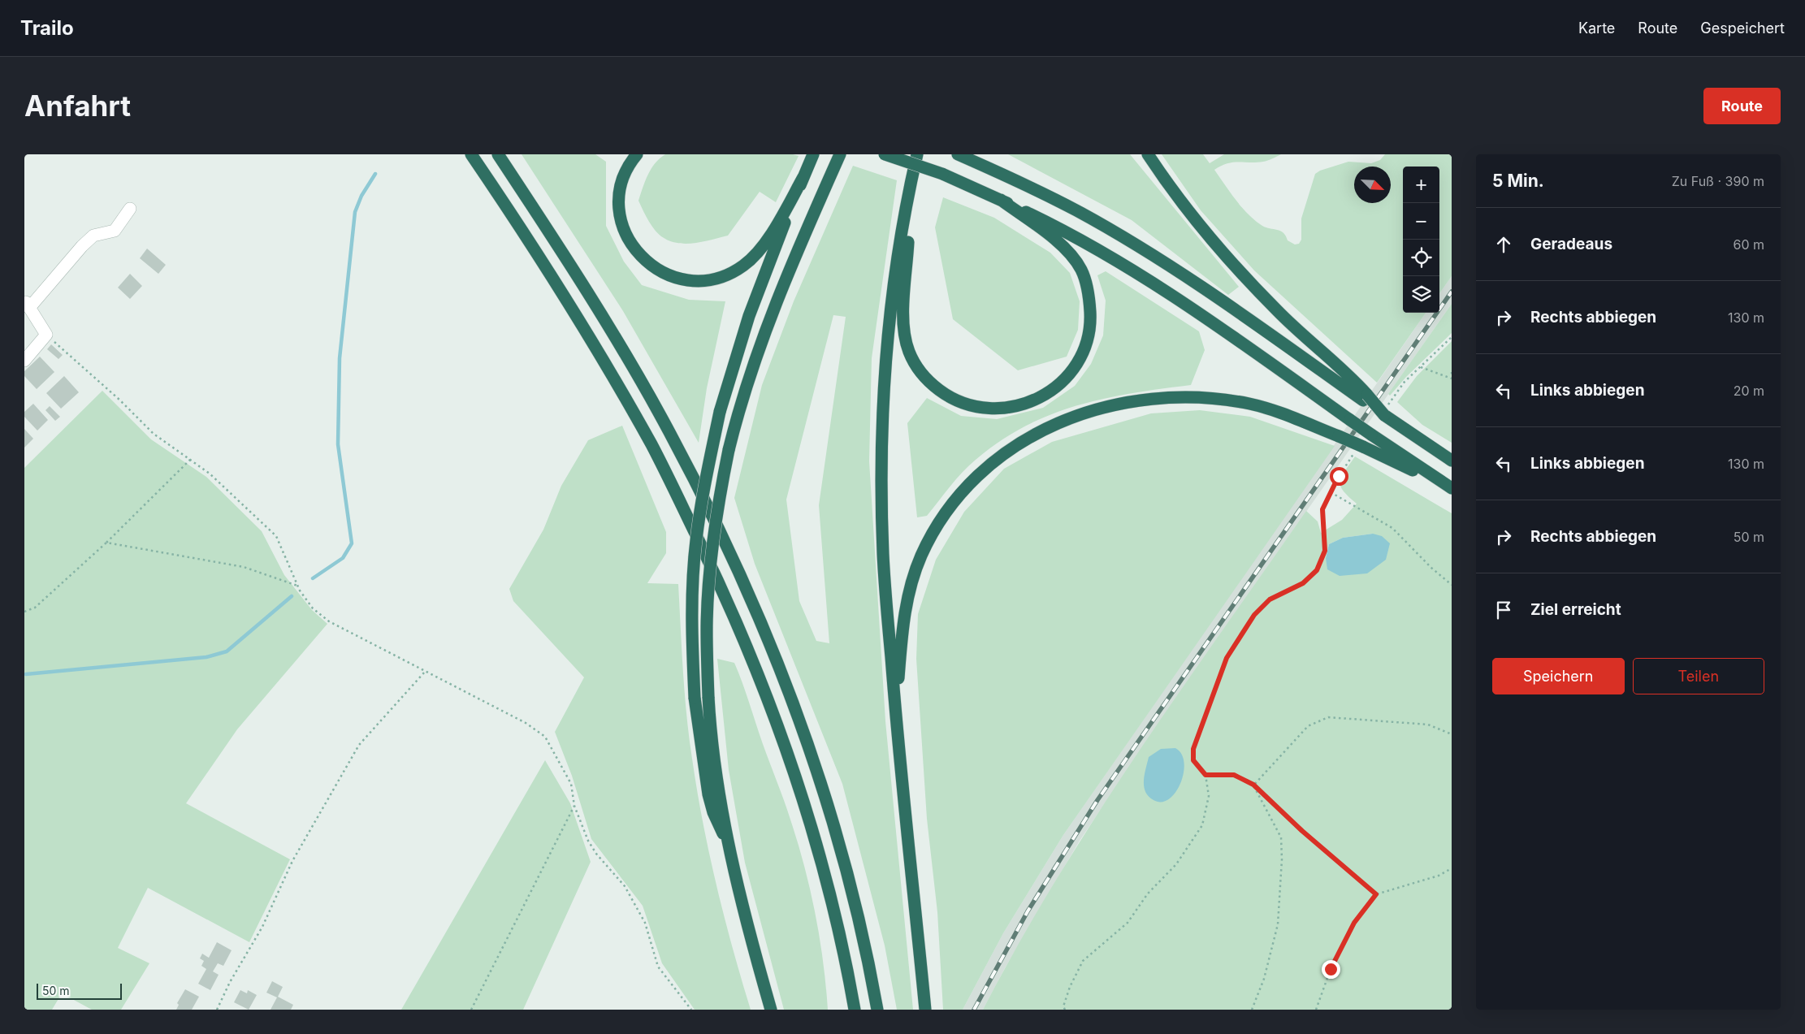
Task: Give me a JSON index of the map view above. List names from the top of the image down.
{
  "scale_bar": "50 m",
  "north": "bottom right",
  "page": {
    "header": "Trailo",
    "nav": ["Karte", "Route", "Gespeichert"],
    "buttons": [
      "Route",
      ["Speichern", "Teilen"]
    ],
    "title": "Anfahrt",
    "heading": ["5 Min.", "Zu Fuß · 390 m"],
    "map_buttons": ["+", "−"],
    "list": [
      ["Geradeaus", "60 m"],
      ["Rechts abbiegen", "130 m"],
      ["Links abbiegen", "20 m"],
      ["Links abbiegen", "130 m"],
      ["Rechts abbiegen", "50 m"],
      "Ziel erreicht"
    ],
    "scale": "50 m"
  }
}
